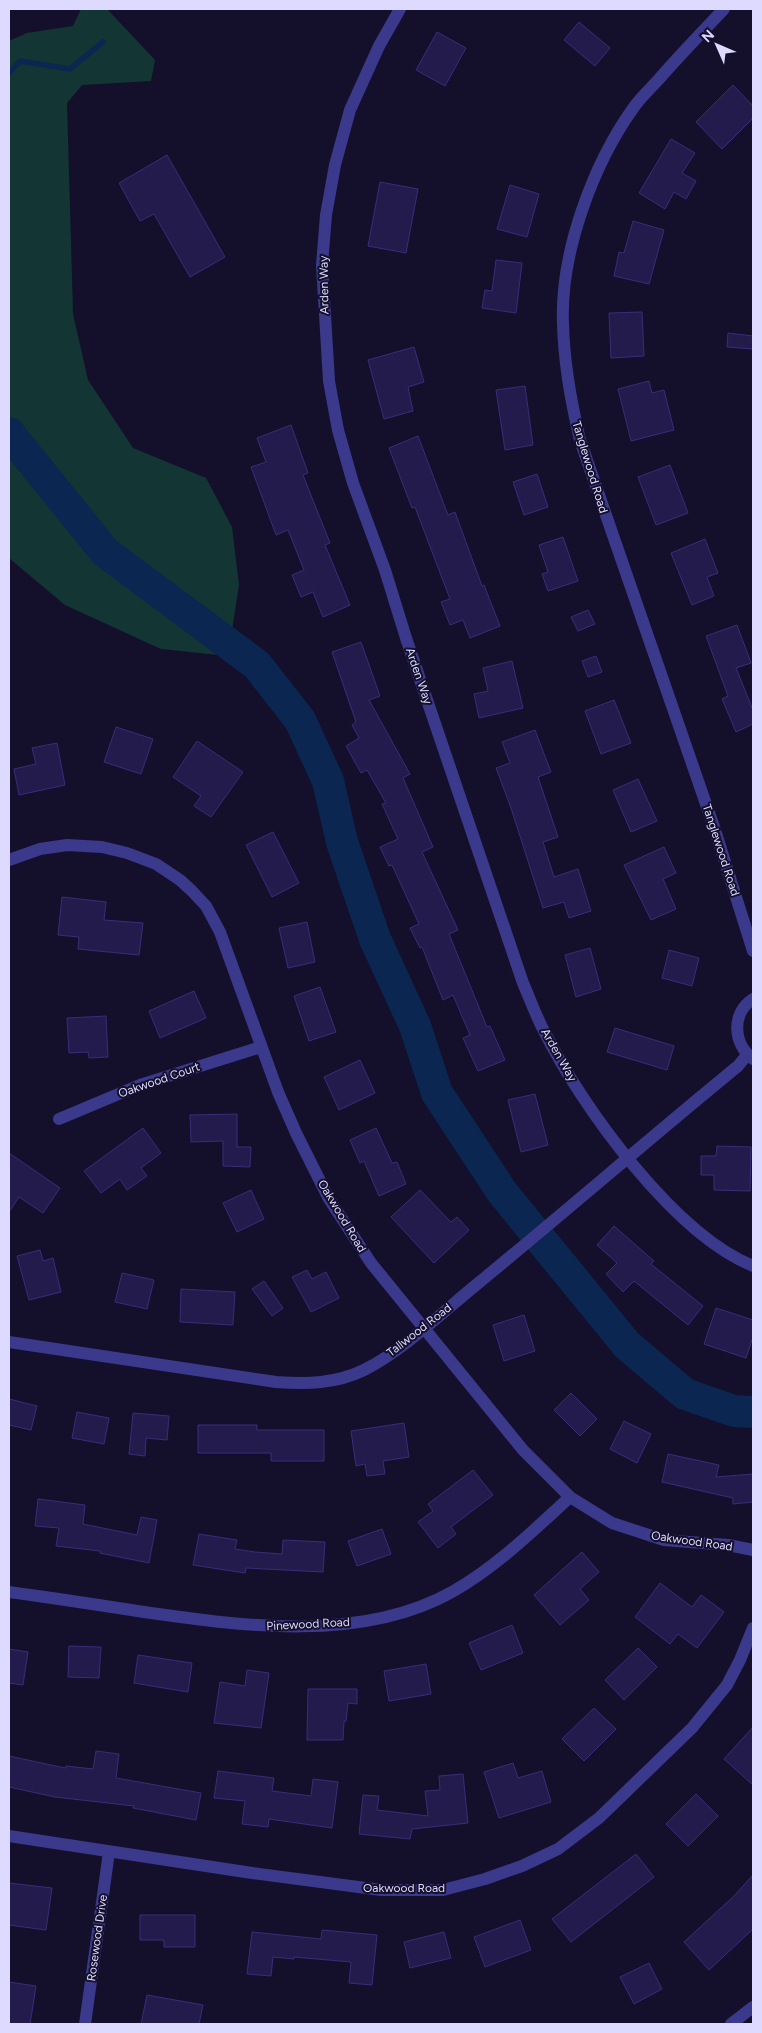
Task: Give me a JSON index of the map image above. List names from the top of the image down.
{
  "streets": {
    "street": [
      "Arden Way",
      "Tanglewood Road",
      "Oakwood Court",
      "Oakwood Road",
      "Tallwood Road",
      "Pinewood Road",
      "Rosewood Drive"
    ]
  },
  "crossings": [
    ["Arden Way", "Tallwood Road"],
    ["Oakwood Court", "Oakwood Road"],
    ["Oakwood Road", "Tallwood Road"],
    ["Oakwood Road", "Pinewood Road"],
    ["Oakwood Road", "Rosewood Drive"]
  ],
  "north": "top left"
}
